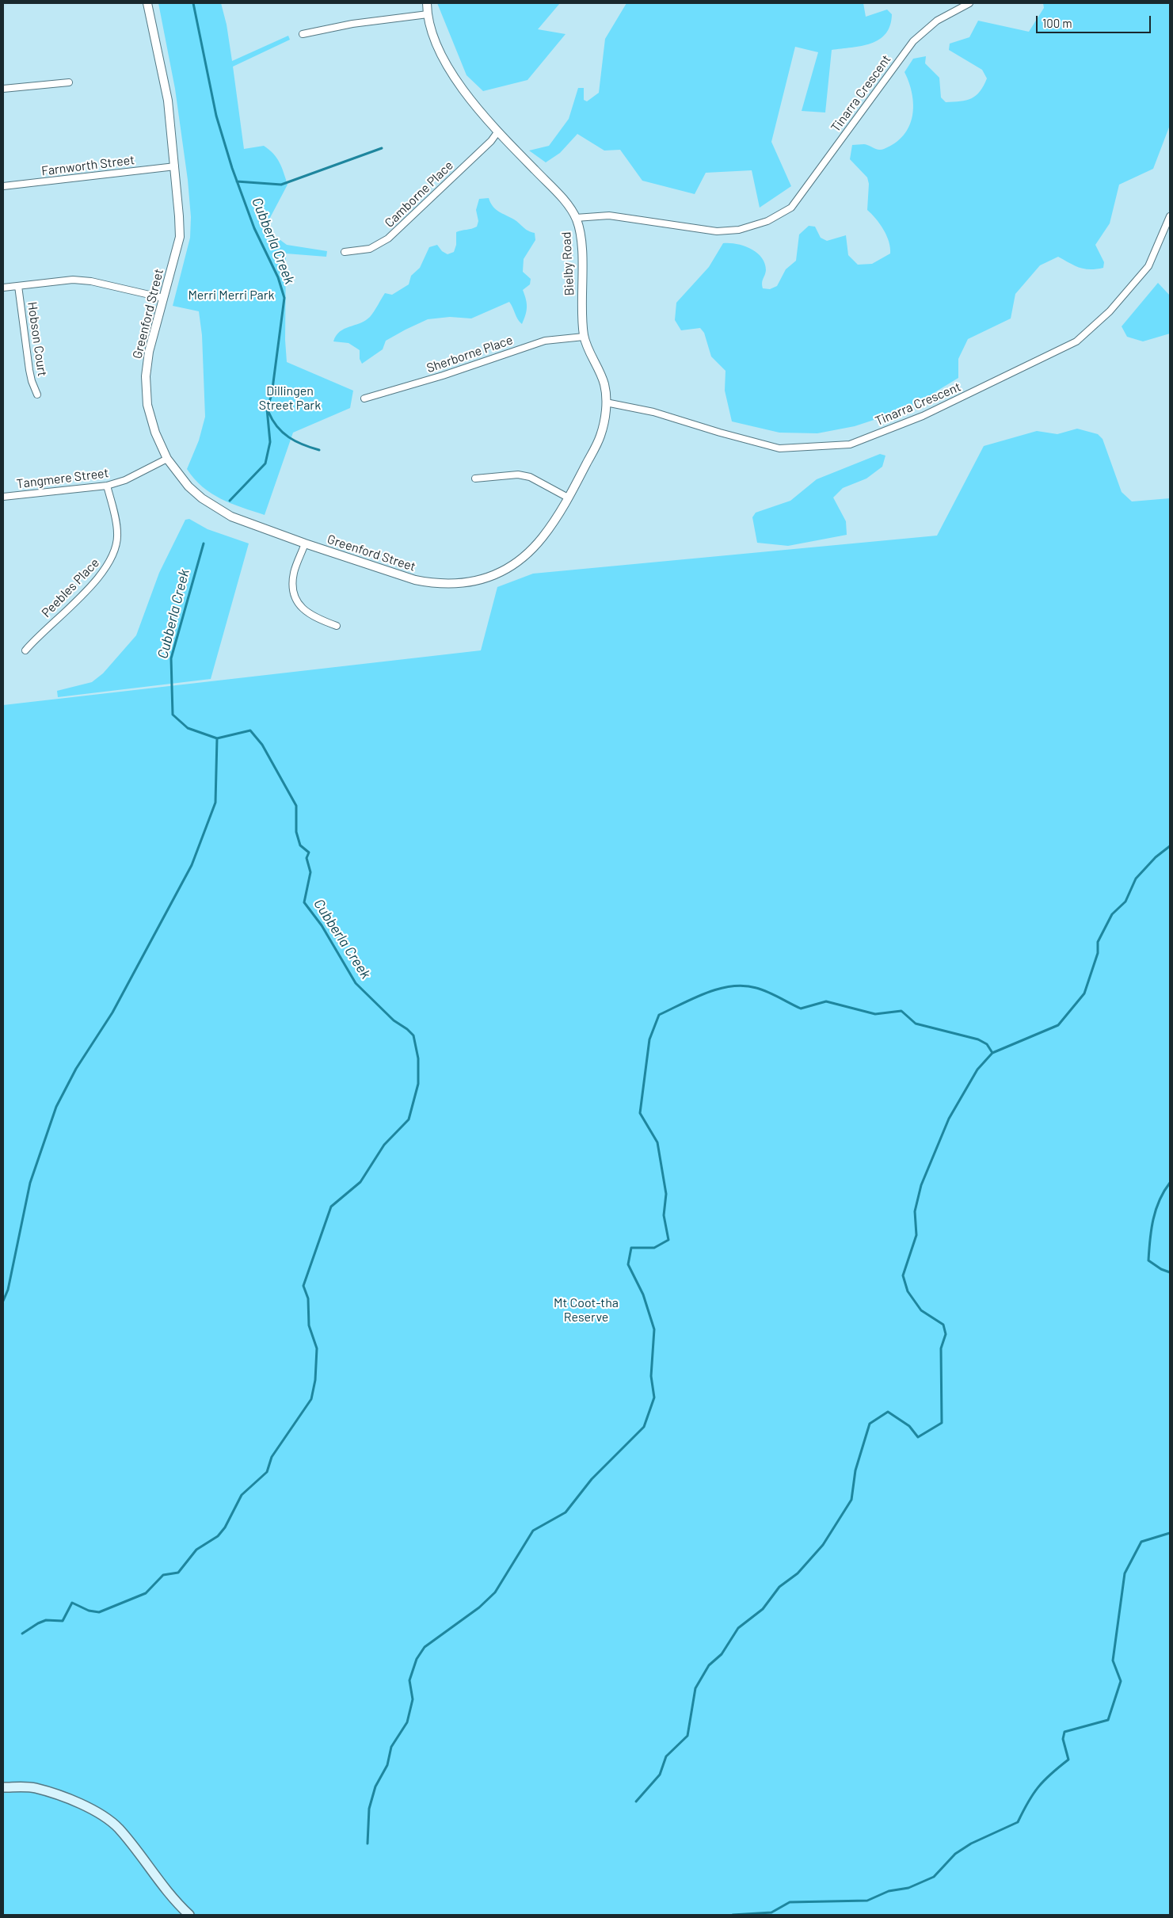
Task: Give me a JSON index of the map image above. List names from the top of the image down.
{
  "streets": {
    "street": [
      "Tinarra Crescent",
      "Farnworth Street",
      "Camborne Place",
      "Bielby Road",
      "Greenford Street",
      "Hobson Court",
      "Sherborne Place",
      "Tangmere Street",
      "Peebles Place"
    ]
  },
  "crossings": [
    ["Tinarra Crescent", "Bielby Road"],
    ["Farnworth Street", "Greenford Street"],
    ["Camborne Place", "Bielby Road"],
    ["Bielby Road", "Greenford Street"],
    ["Bielby Road", "Sherborne Place"],
    ["Greenford Street", "Tangmere Street"],
    ["Tangmere Street", "Peebles Place"]
  ],
  "water": ["Cubberla Creek"],
  "parks": ["Merri Merri Park", "Dillingen Street Park", "Mt Coot-tha Reserve"],
  "scale_bar": "100 m"
}
